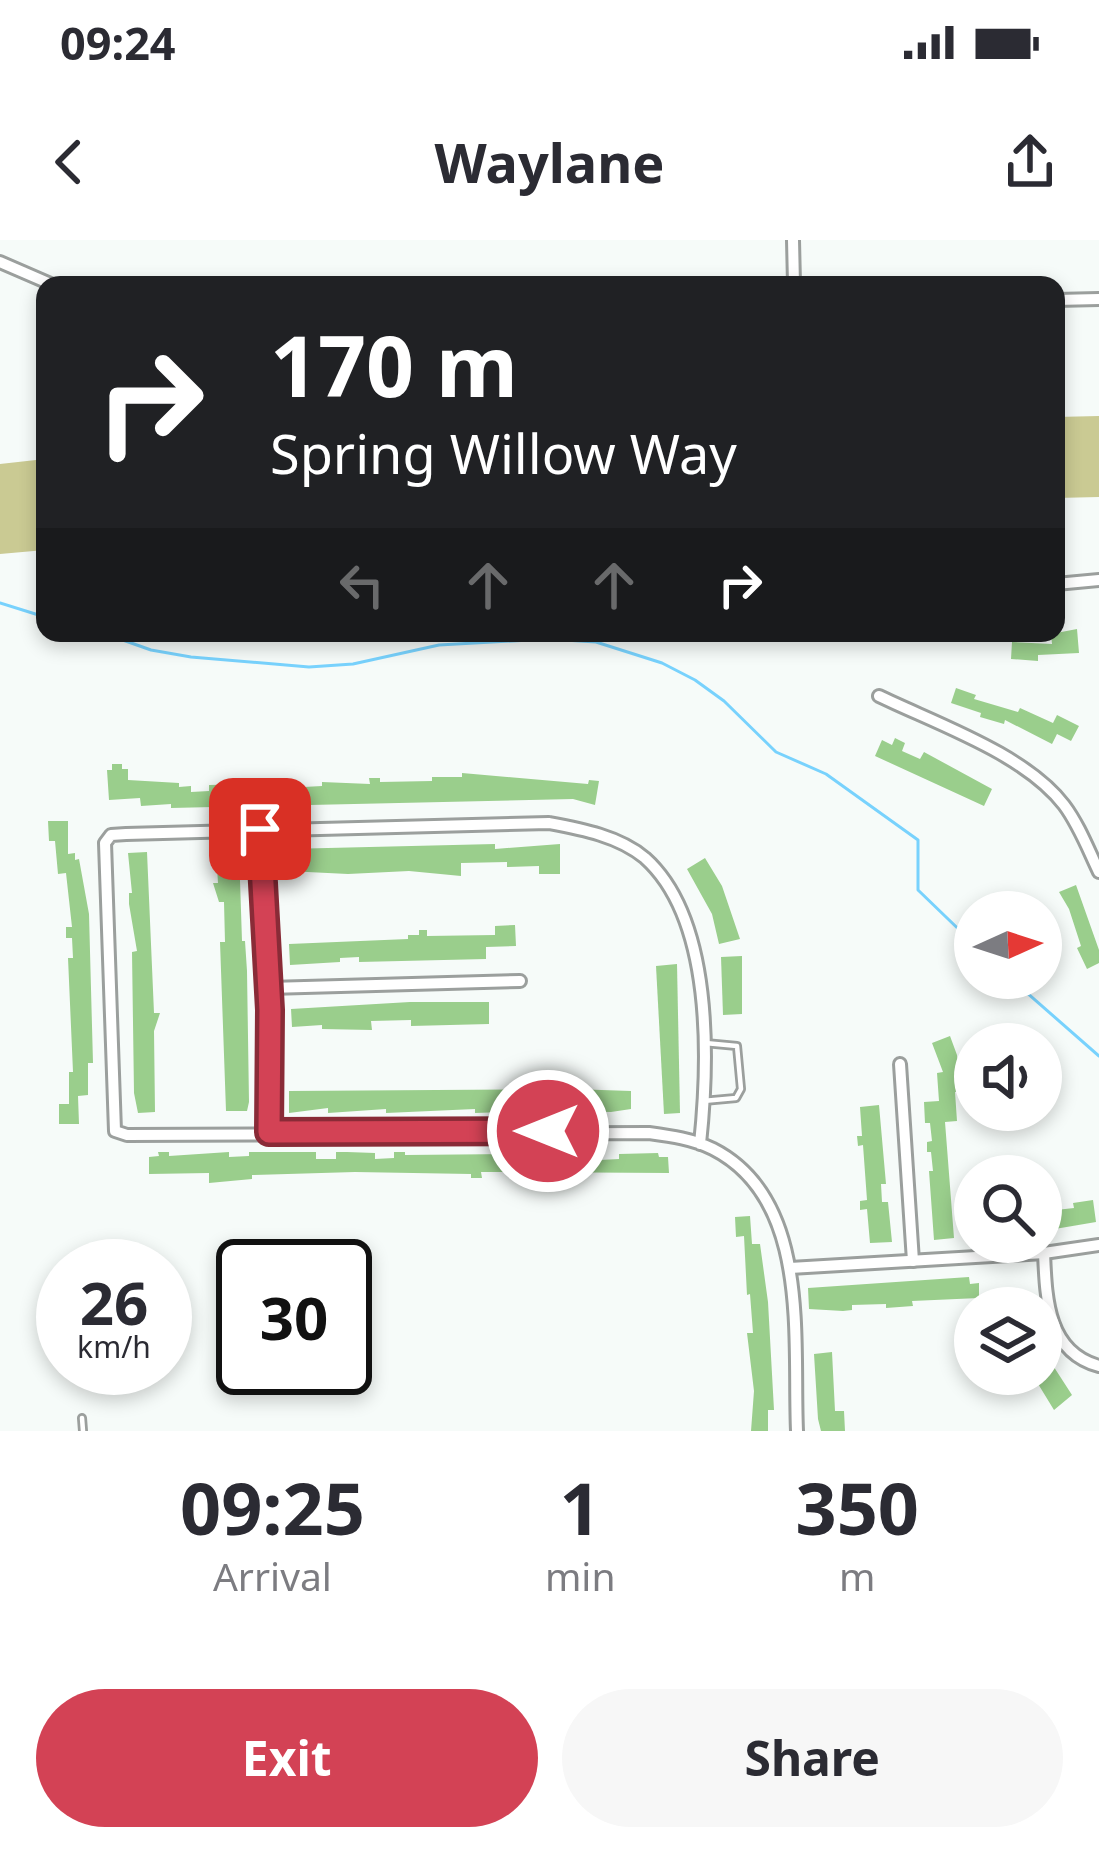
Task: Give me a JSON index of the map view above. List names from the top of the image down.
{
  "north": "right",
  "page": {
    "status": "09:24",
    "header": "Waylane",
    "turn": ["170 m", "Spring Willow Way"],
    "speed": "26 km/h",
    "limit": "30",
    "eta": [
      "09:25",
      "Arrival",
      "1",
      "min",
      "350",
      "m"
    ],
    "buttons": ["Exit", "Share"]
  }
}
